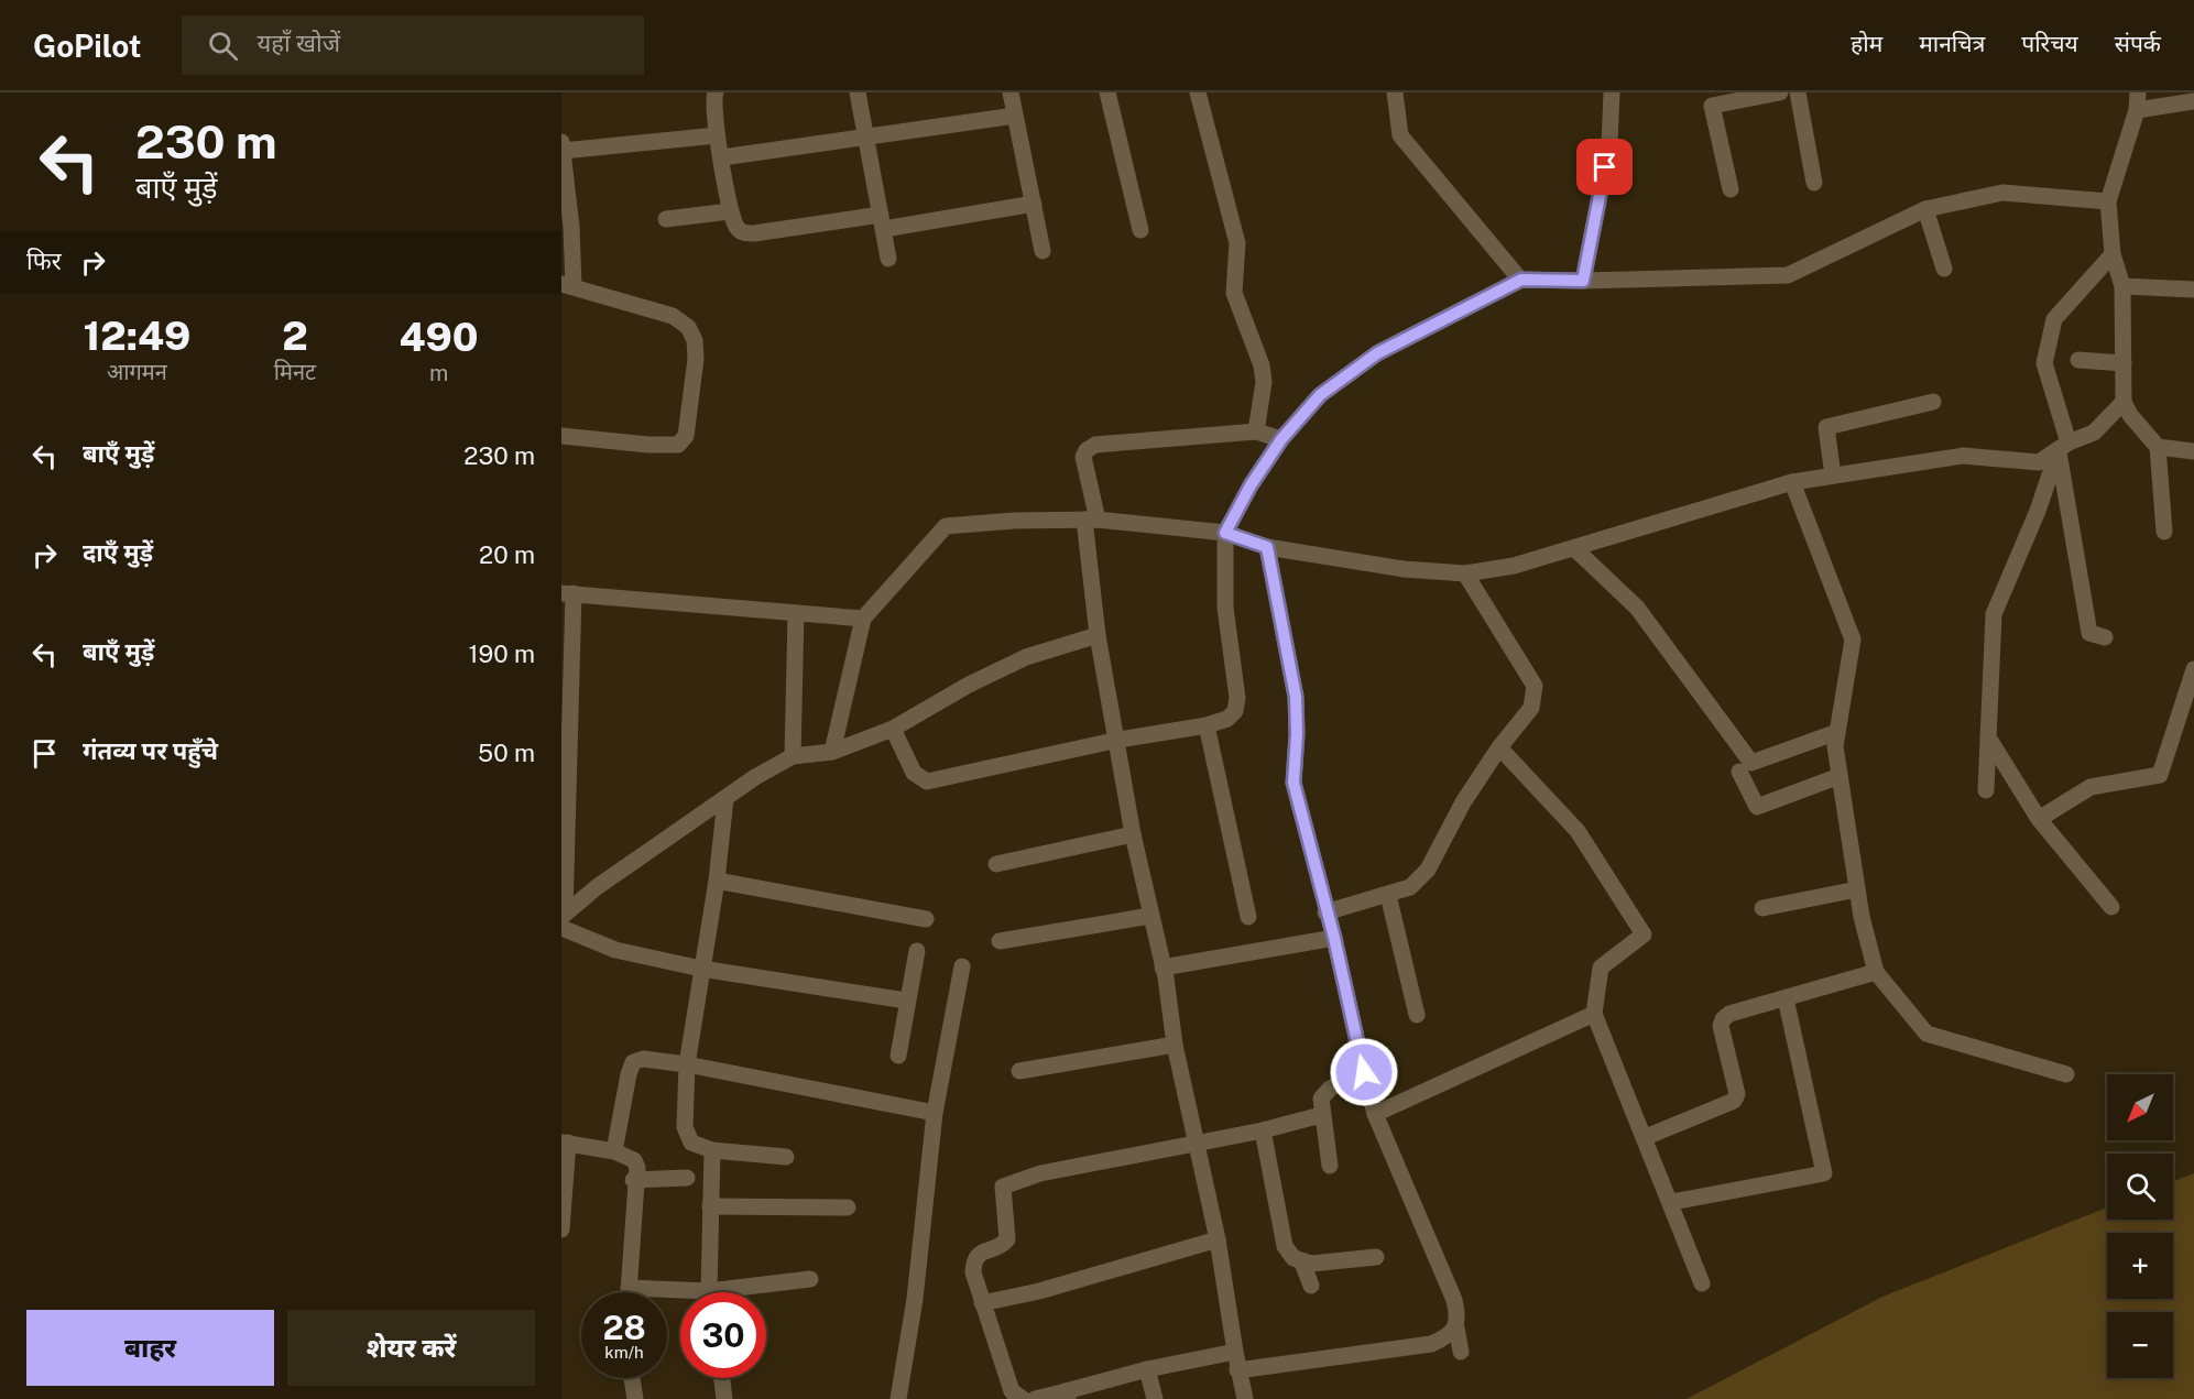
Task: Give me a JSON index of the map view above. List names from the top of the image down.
{
  "north": "bottom left",
  "page": {
    "header": "GoPilot",
    "search": "यहाँ खोजें",
    "nav": [
      "होम",
      "मानचित्र",
      "परिचय",
      "संपर्क"
    ],
    "turn": ["230 m", "बाएँ मुड़ें"],
    "then": "फिर",
    "eta": [
      "12:49",
      "आगमन",
      "2",
      "मिनट",
      "490",
      "m"
    ],
    "list": [
      {
        "name": "बाएँ मुड़ें",
        "value": "230 m"
      },
      {
        "name": "दाएँ मुड़ें",
        "value": "20 m"
      },
      {
        "name": "बाएँ मुड़ें",
        "value": "190 m"
      },
      {
        "name": "गंतव्य पर पहुँचे",
        "value": "50 m"
      }
    ],
    "map_buttons": ["+", "−"],
    "speed": "28 km/h",
    "limit": "30",
    "buttons": ["बाहर", "शेयर करें"]
  }
}
